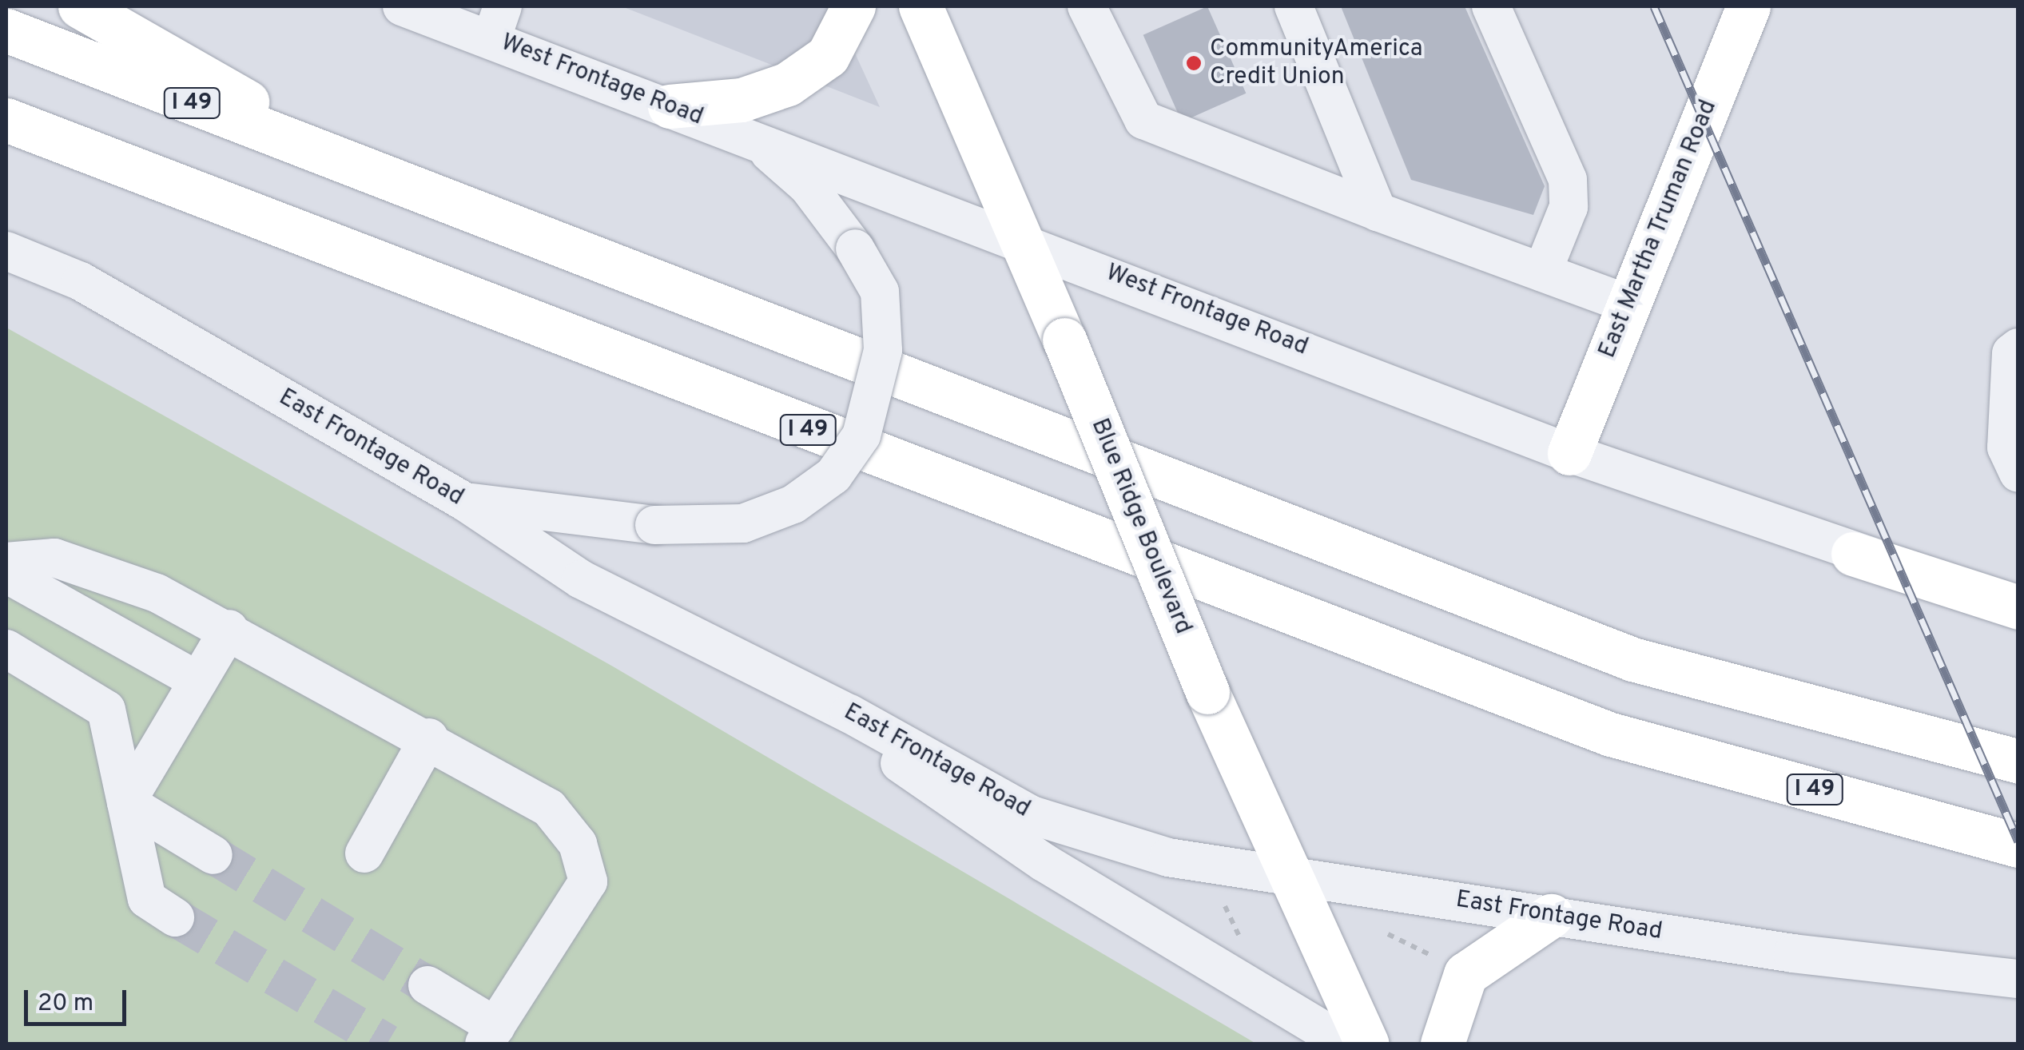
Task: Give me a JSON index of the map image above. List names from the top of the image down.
{
  "streets": {
    "main road": ["I 49", "East Martha Truman Road", "Blue Ridge Boulevard"],
    "street": ["West Frontage Road", "East Frontage Road"]
  },
  "crossings": [
    ["West Frontage Road", "East Martha Truman Road"],
    ["West Frontage Road", "Blue Ridge Boulevard"],
    ["East Frontage Road", "Blue Ridge Boulevard"]
  ],
  "places": ["CommunityAmerica Credit Union"],
  "scale_bar": "20 m"
}
